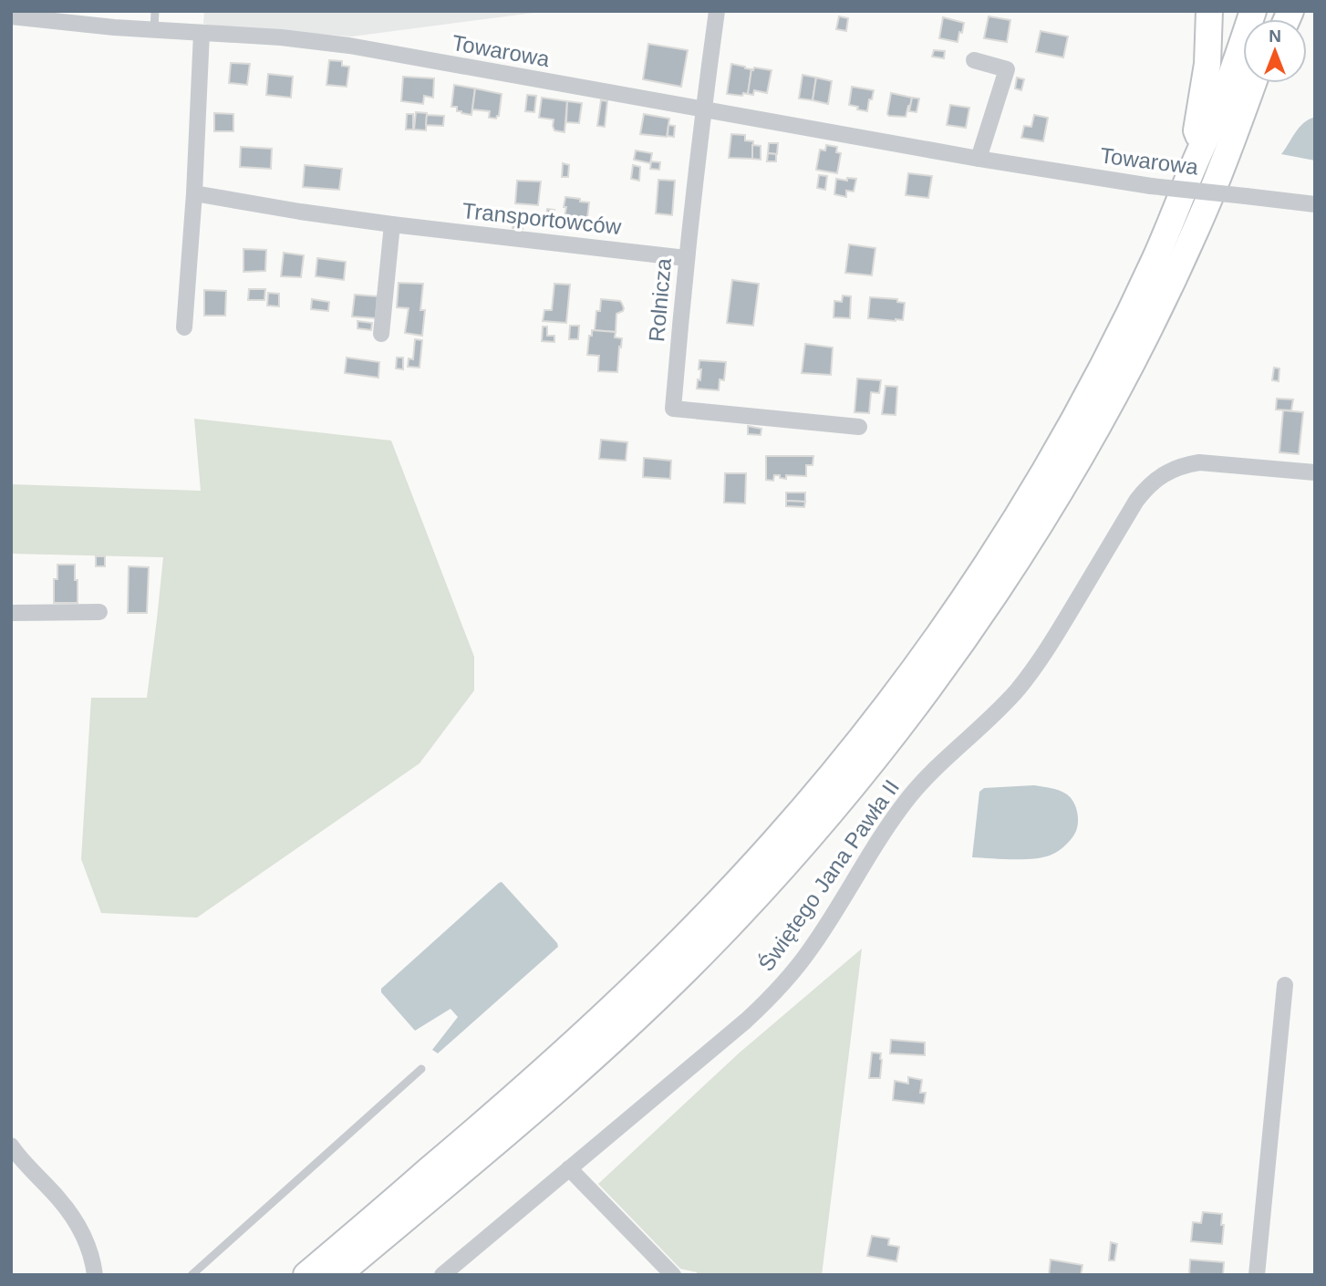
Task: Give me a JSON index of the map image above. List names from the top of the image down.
{
  "streets": {
    "street": [
      "Towarowa",
      "Transportowców",
      "Rolnicza",
      "Świętego Jana Pawła II"
    ]
  },
  "crossings": [
    ["Towarowa", "Rolnicza"],
    ["Transportowców", "Rolnicza"]
  ],
  "north": "top"
}
